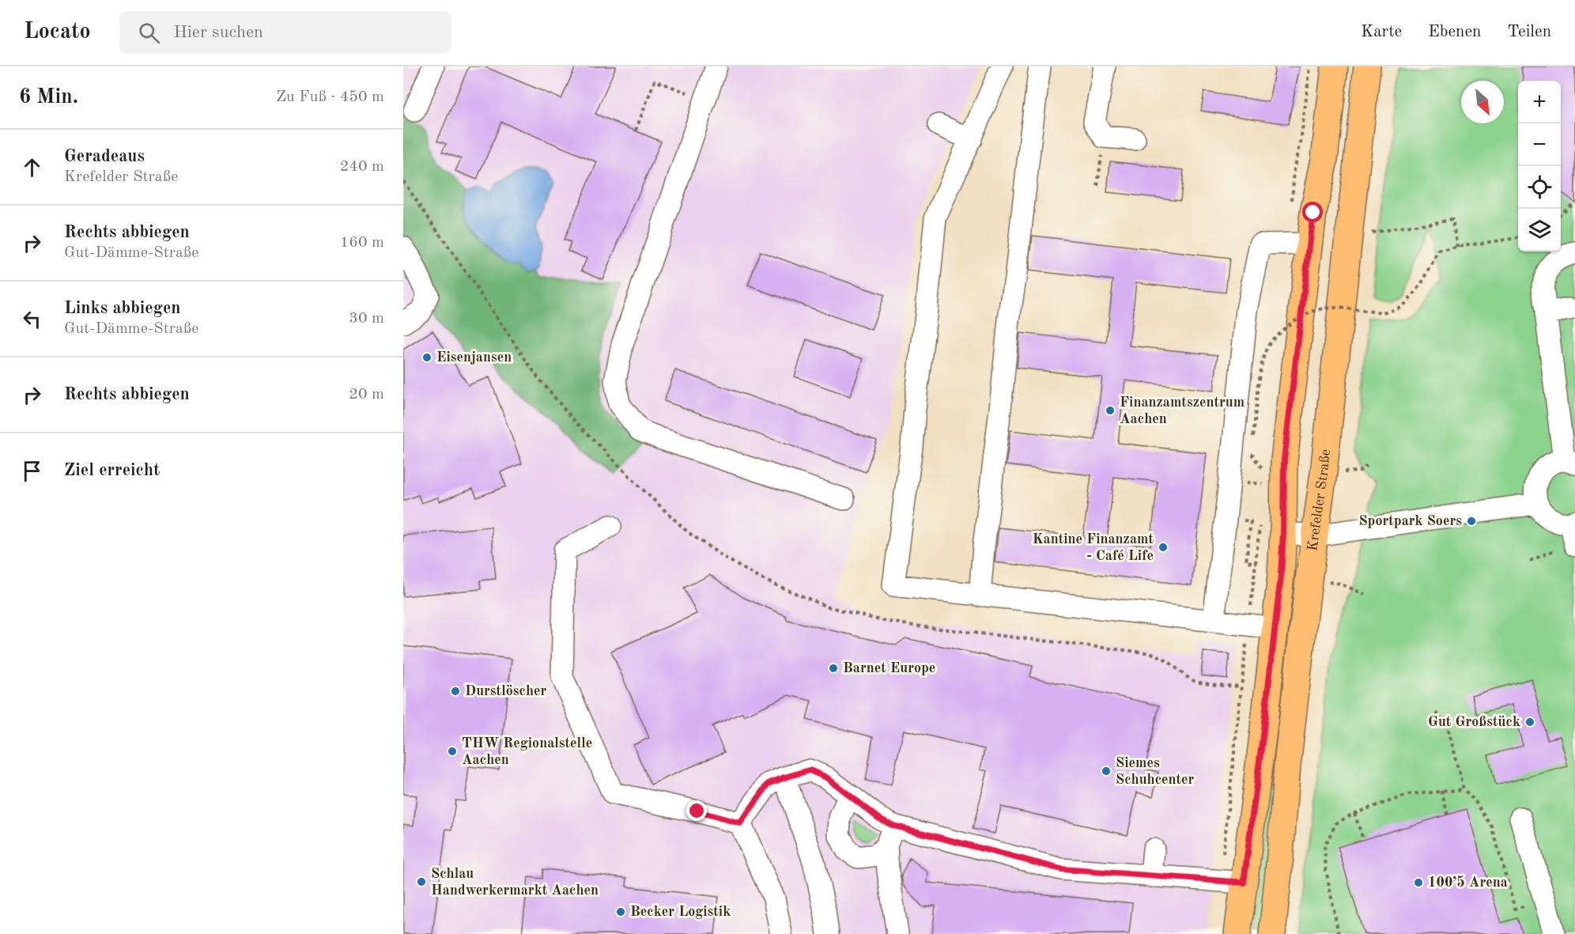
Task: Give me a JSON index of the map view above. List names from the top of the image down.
{
  "streets": {
    "main road": ["Krefelder Straße"]
  },
  "places": [
    "Eisenjansen",
    "Finanzamtszentrum Aachen",
    "Sportpark Soers",
    "Kantine Finanzamt - Café Life",
    "Barnet Europe",
    "Durstlöscher",
    "Gut Großstück",
    "THW Regionalstelle Aachen",
    "Siemes Schuhcenter",
    "Schlau Handwerkermarkt Aachen",
    "100’5 Arena",
    "Becker Logistik"
  ],
  "north": "bottom right",
  "page": {
    "header": "Locato",
    "search": "Hier suchen",
    "nav": ["Karte", "Ebenen", "Teilen"],
    "heading": ["6 Min.", "Zu Fuß · 450 m"],
    "map_buttons": ["+", "−"],
    "list": [
      ["Geradeaus", "Krefelder Straße", "240 m"],
      ["Rechts abbiegen", "Gut-Dämme-Straße", "160 m"],
      ["Links abbiegen", "Gut-Dämme-Straße", "30 m"],
      ["Rechts abbiegen", "20 m"],
      "Ziel erreicht"
    ]
  }
}
